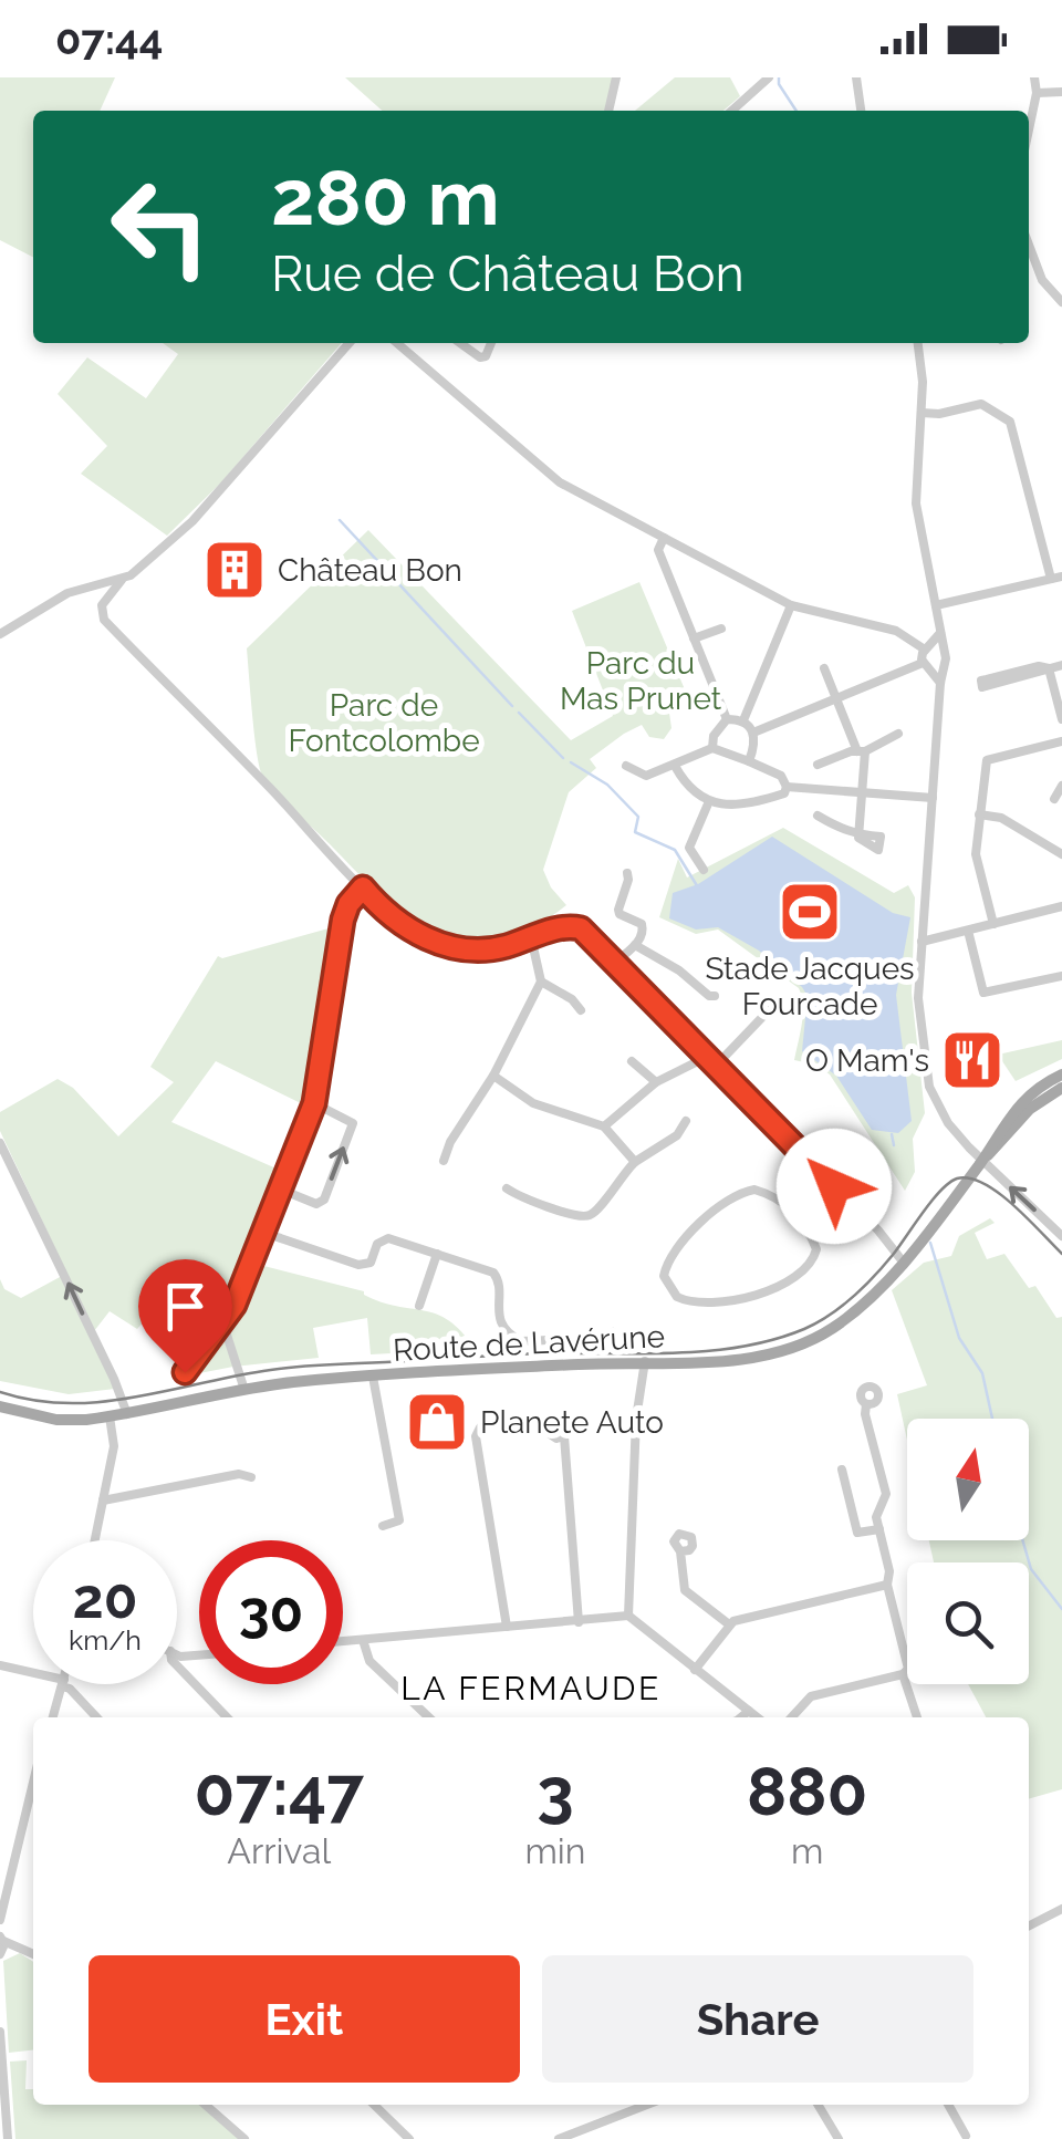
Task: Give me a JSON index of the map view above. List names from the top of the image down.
{
  "streets": {
    "main road": ["Route de Lavérune"]
  },
  "districts": ["LA FERMAUDE"],
  "parks": ["Parc du Mas Prunet", "Parc de Fontcolombe"],
  "places": {
    "building": ["Château Bon"],
    "sports": ["Stade Jacques Fourcade"],
    "restaurant": ["O Mam's"],
    "shop": ["Planete Auto"]
  },
  "north": "top",
  "page": {
    "status": "07:44",
    "turn": ["280 m", "Rue de Château Bon"],
    "speed": "20 km/h",
    "limit": "30",
    "eta": [
      "07:47",
      "Arrival",
      "3",
      "min",
      "880",
      "m"
    ],
    "buttons": ["Exit", "Share"]
  }
}
